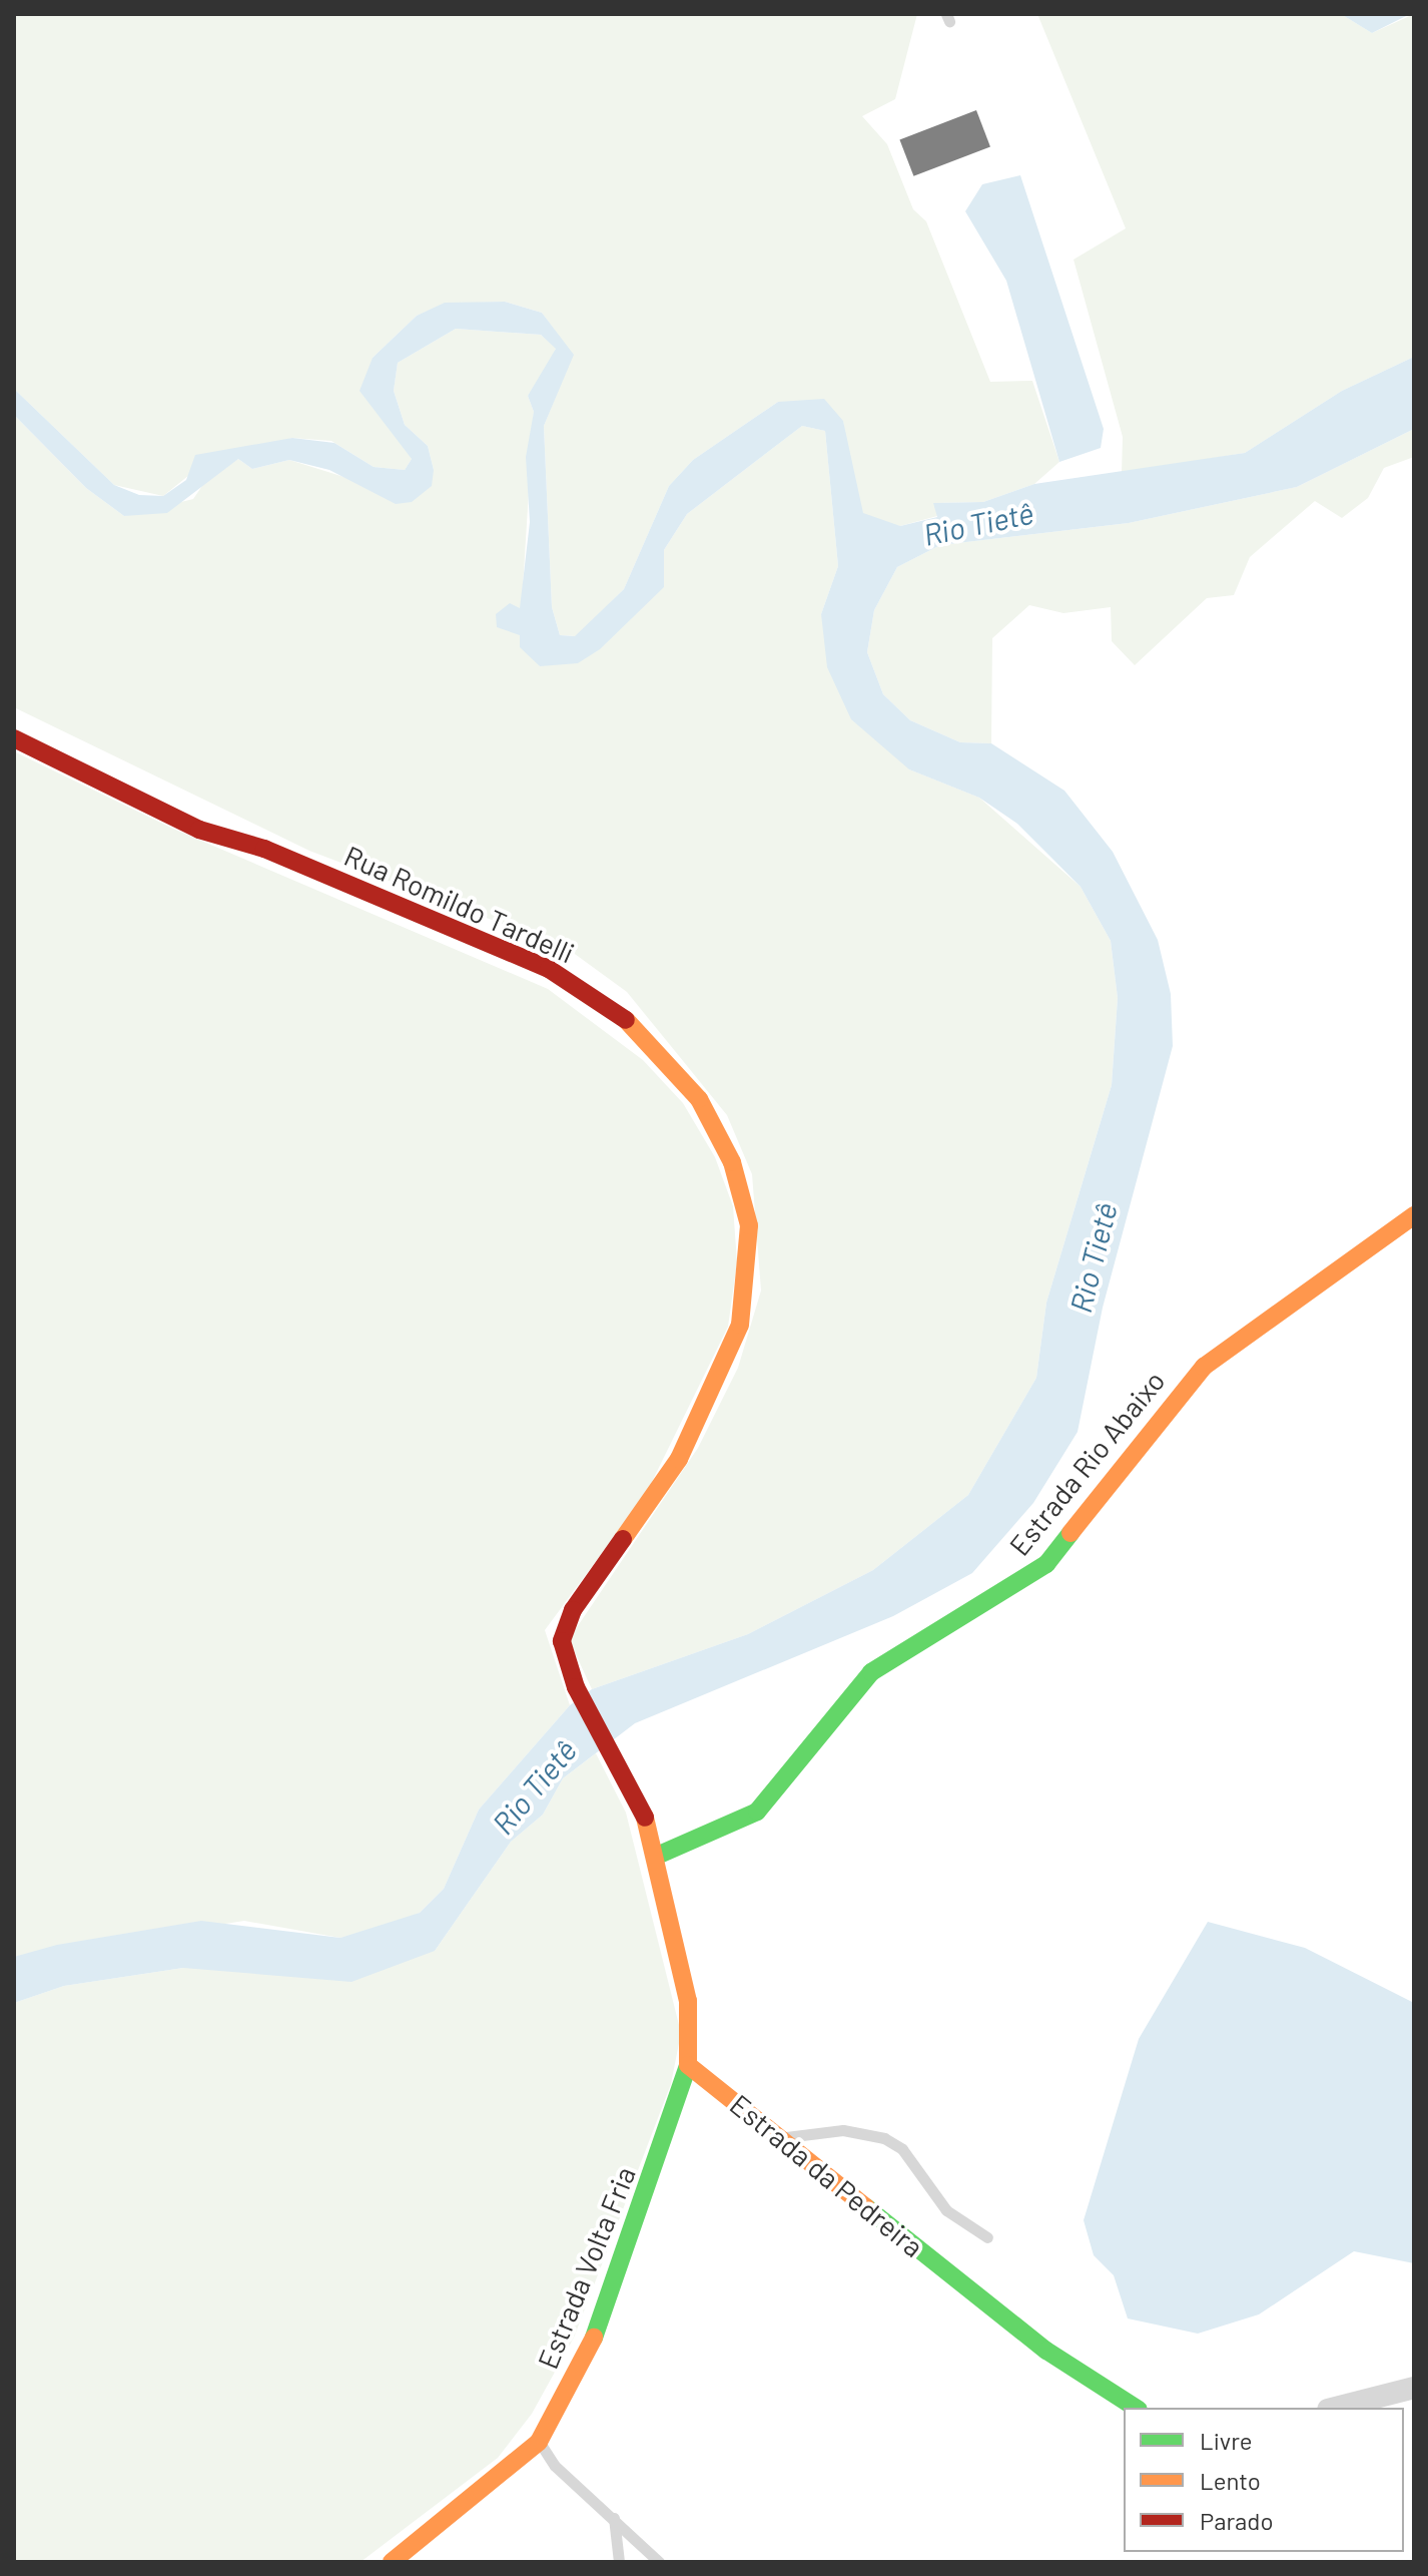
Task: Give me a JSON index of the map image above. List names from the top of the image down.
{
  "streets": {
    "street": [
      "Rua Romildo Tardelli",
      "Estrada Rio Abaixo",
      "Estrada da Pedreira",
      "Estrada Volta Fria"
    ]
  },
  "crossings": [
    ["Rua Romildo Tardelli", "Estrada Rio Abaixo"],
    ["Estrada da Pedreira", "Estrada Volta Fria"]
  ],
  "water": ["Rio Tietê"],
  "legend": ["Livre", "Lento", "Parado"]
}
